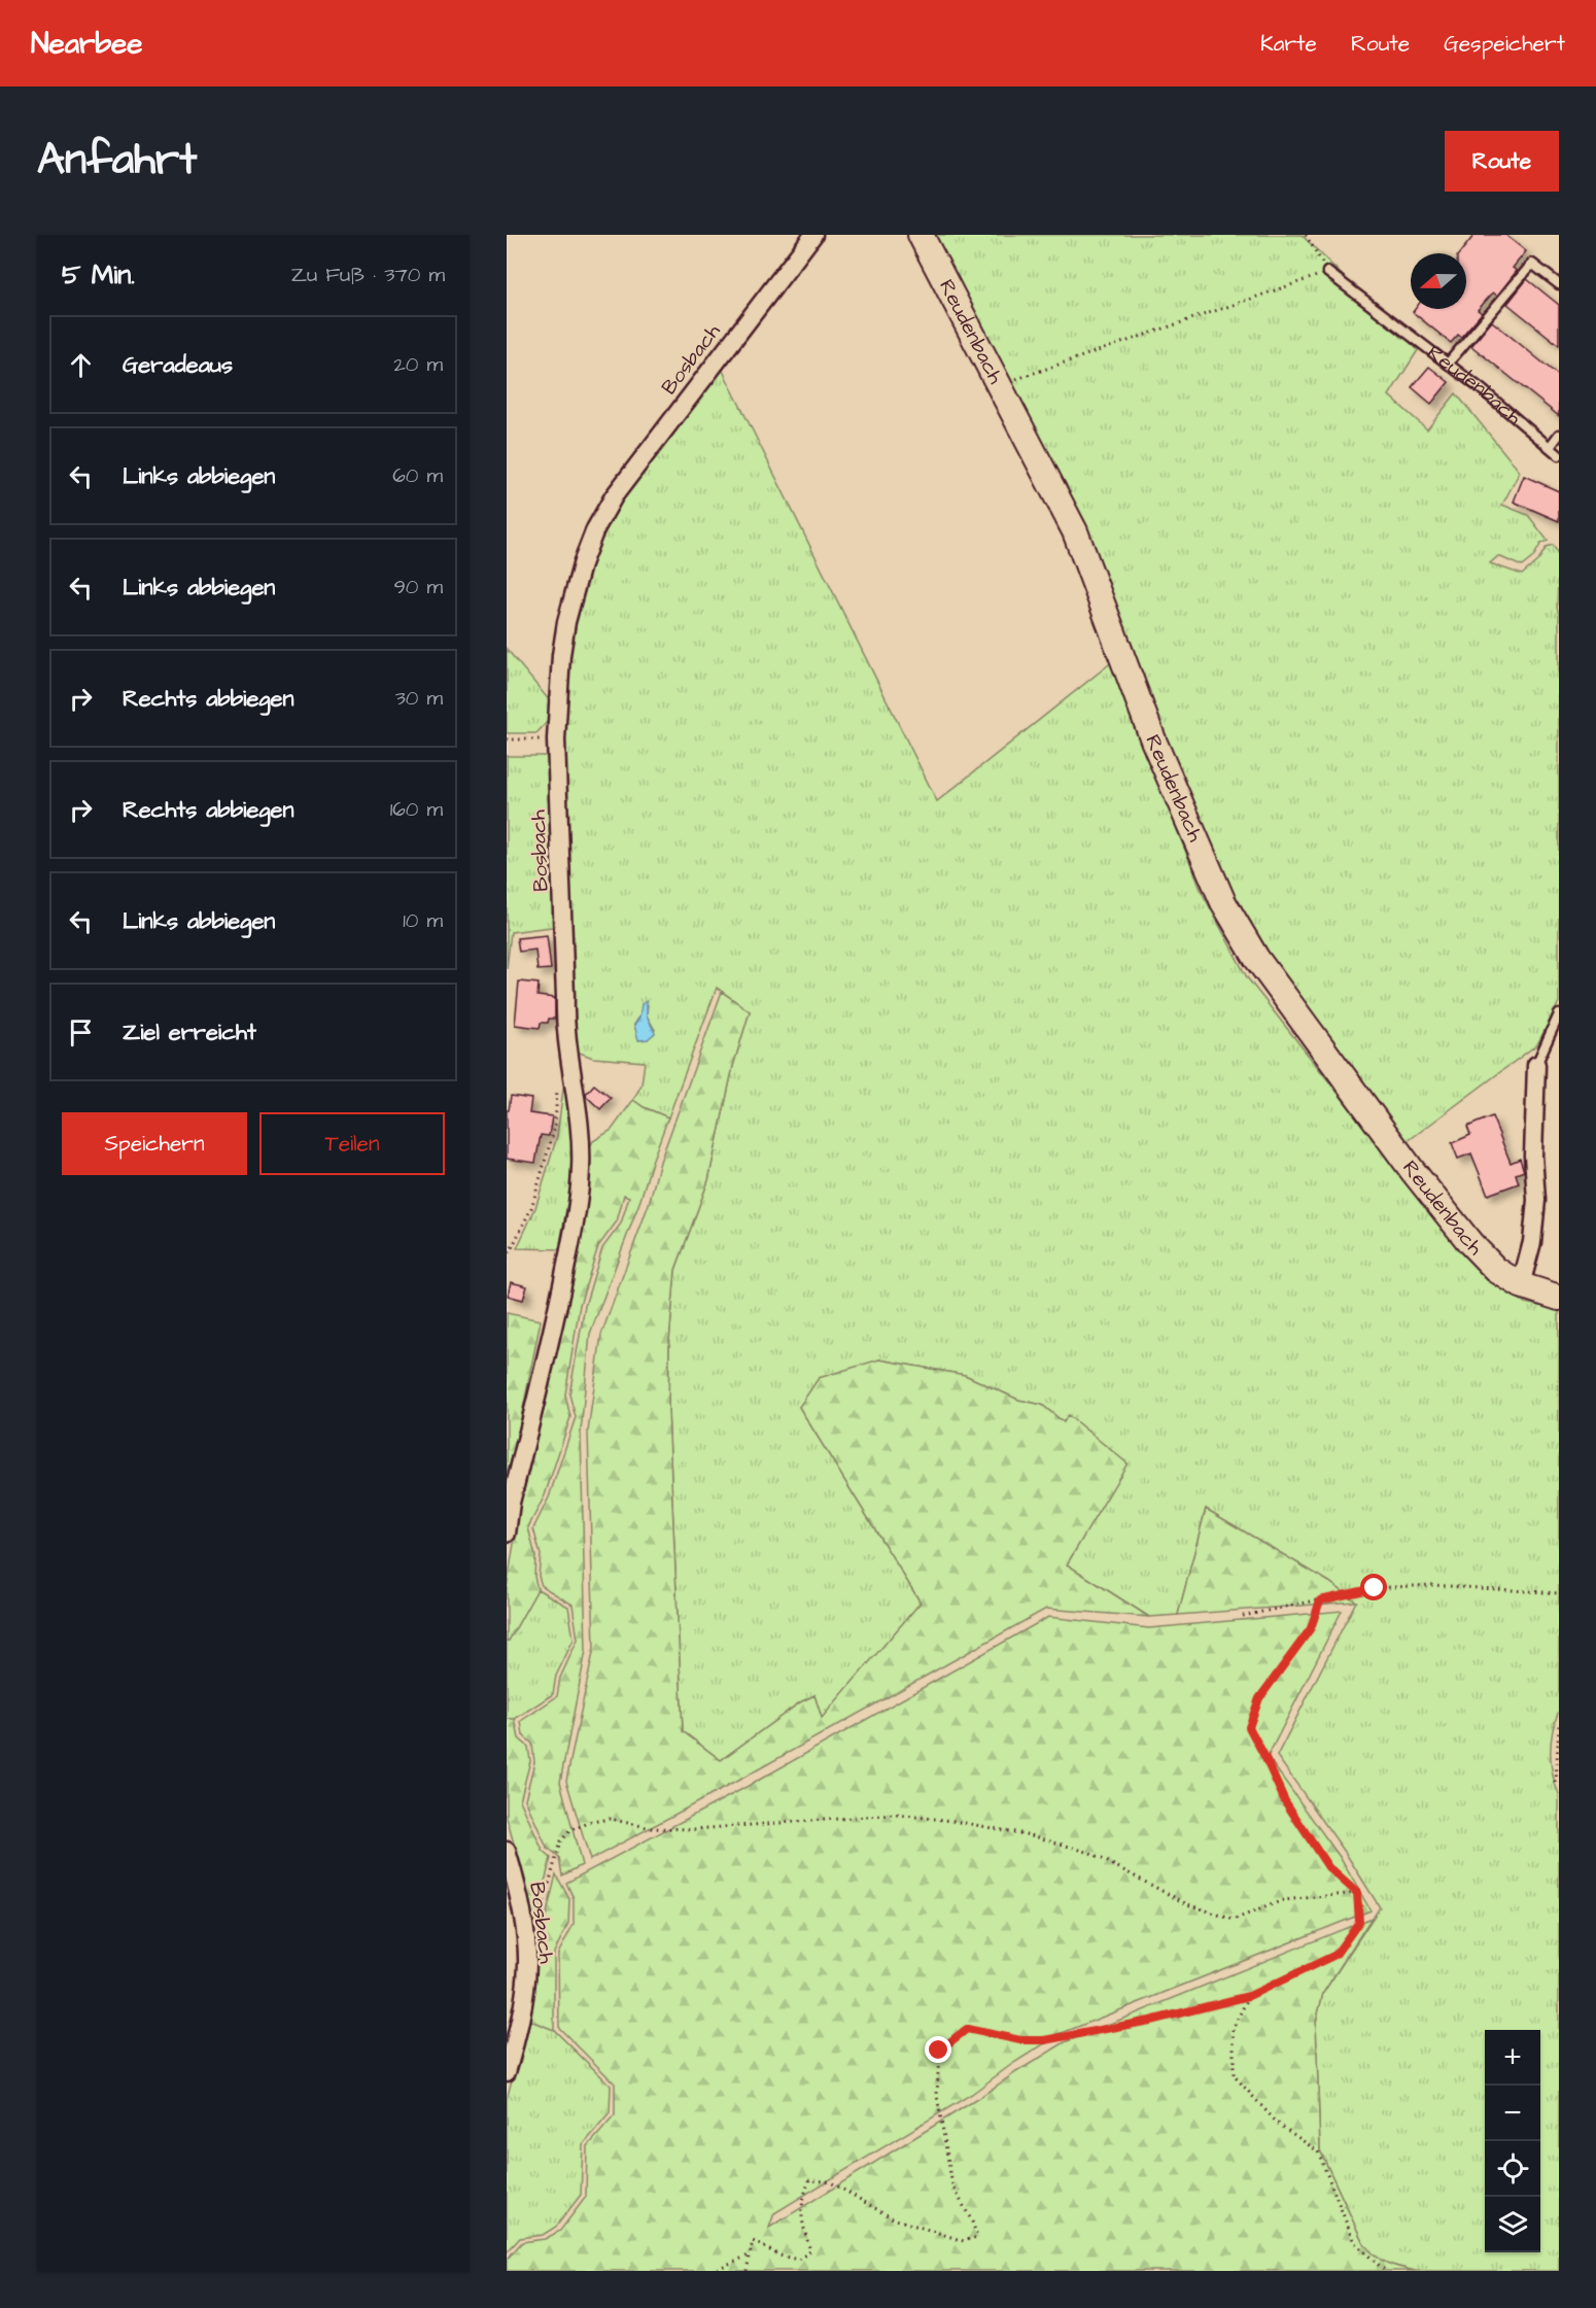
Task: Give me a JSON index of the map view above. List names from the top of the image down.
{
  "streets": {
    "street": ["Reudenbach", "Bosbach"]
  },
  "north": "left",
  "page": {
    "header": "Nearbee",
    "nav": ["Karte", "Route", "Gespeichert"],
    "title": "Anfahrt",
    "buttons": [
      "Route",
      ["Speichern", "Teilen"]
    ],
    "heading": ["5 Min.", "Zu Fuß · 370 m"],
    "list": [
      ["Geradeaus", "20 m"],
      ["Links abbiegen", "60 m"],
      ["Links abbiegen", "90 m"],
      ["Rechts abbiegen", "30 m"],
      ["Rechts abbiegen", "160 m"],
      ["Links abbiegen", "10 m"],
      "Ziel erreicht"
    ],
    "map_buttons": ["+", "−"]
  }
}
